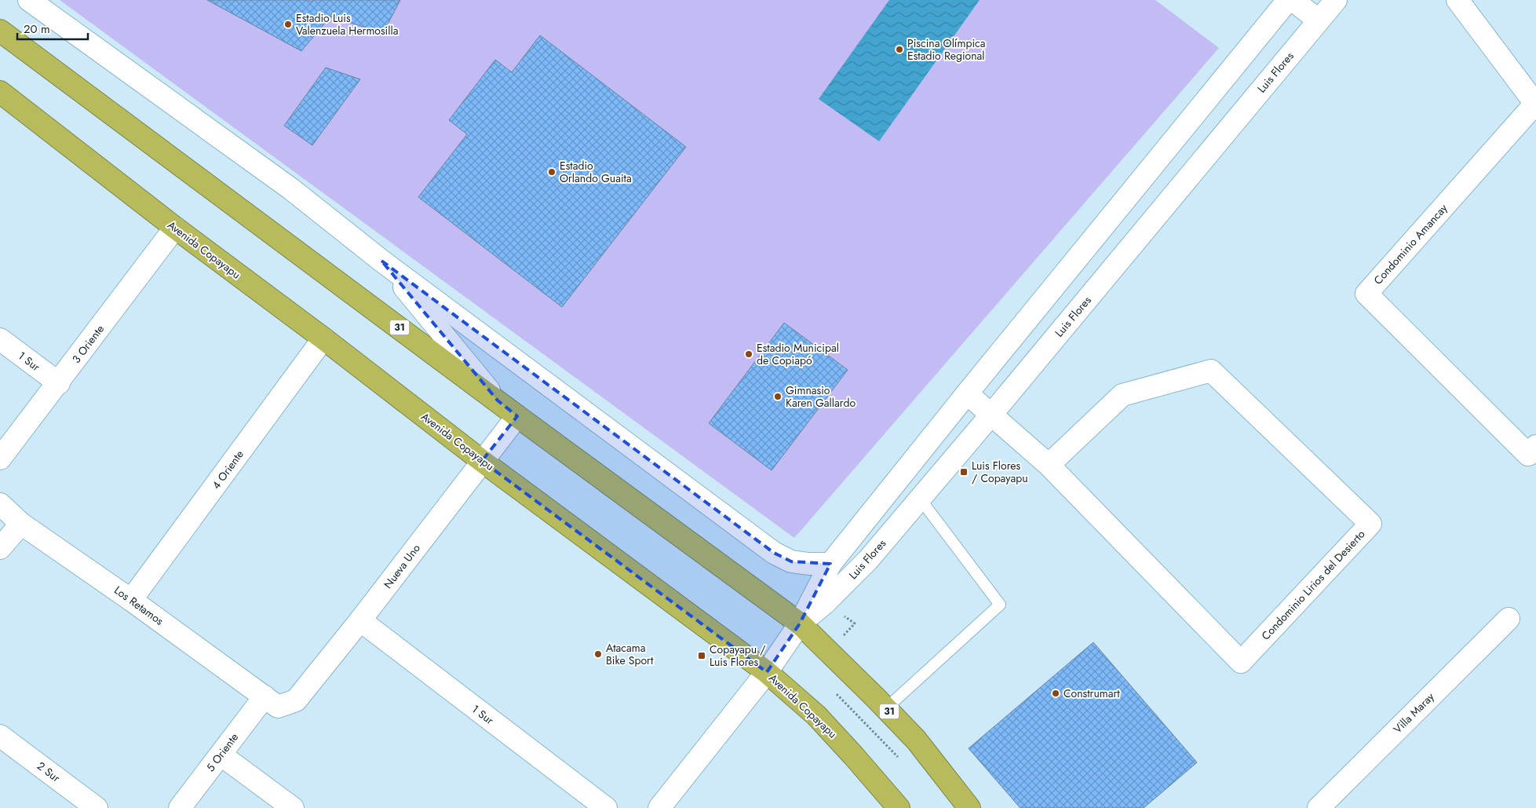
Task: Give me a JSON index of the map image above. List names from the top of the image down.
{
  "streets": {
    "highway": ["Avenida Copayapu", "31"],
    "street": [
      "Luis Flores",
      "Condominio Amancay",
      "3 Oriente",
      "1 Sur",
      "4 Oriente",
      "Nueva Uno",
      "Condominio Lirios del Desierto",
      "Los Retamos",
      "Villa Maray",
      "5 Oriente",
      "2 Sur"
    ]
  },
  "crossings": [
    ["Luis Flores", "Avenida Copayapu"],
    ["Luis Flores", "31"],
    ["Luis Flores", "Condominio Lirios del Desierto"],
    ["Avenida Copayapu", "3 Oriente"],
    ["Avenida Copayapu", "4 Oriente"],
    ["Avenida Copayapu", "Nueva Uno"],
    ["31", "Nueva Uno"],
    ["3 Oriente", "1 Sur"],
    ["1 Sur", "Nueva Uno"],
    ["4 Oriente", "Los Retamos"],
    ["Nueva Uno", "Los Retamos"],
    ["Nueva Uno", "5 Oriente"],
    ["Los Retamos", "5 Oriente"]
  ],
  "places": {
    "other": [
      "Estadio Luis Valenzuela Hermosilla",
      "Piscina Olímpica Estadio Regional",
      "Estadio Orlando Guaita",
      "Estadio Municipal de Copiapó",
      "Gimnasio Karen Gallardo",
      "Atacama Bike Sport",
      "Construmart"
    ],
    "transit": ["Luis Flores / Copayapu", "Copayapu / Luis Flores"]
  },
  "scale_bar": "20 m"
}
